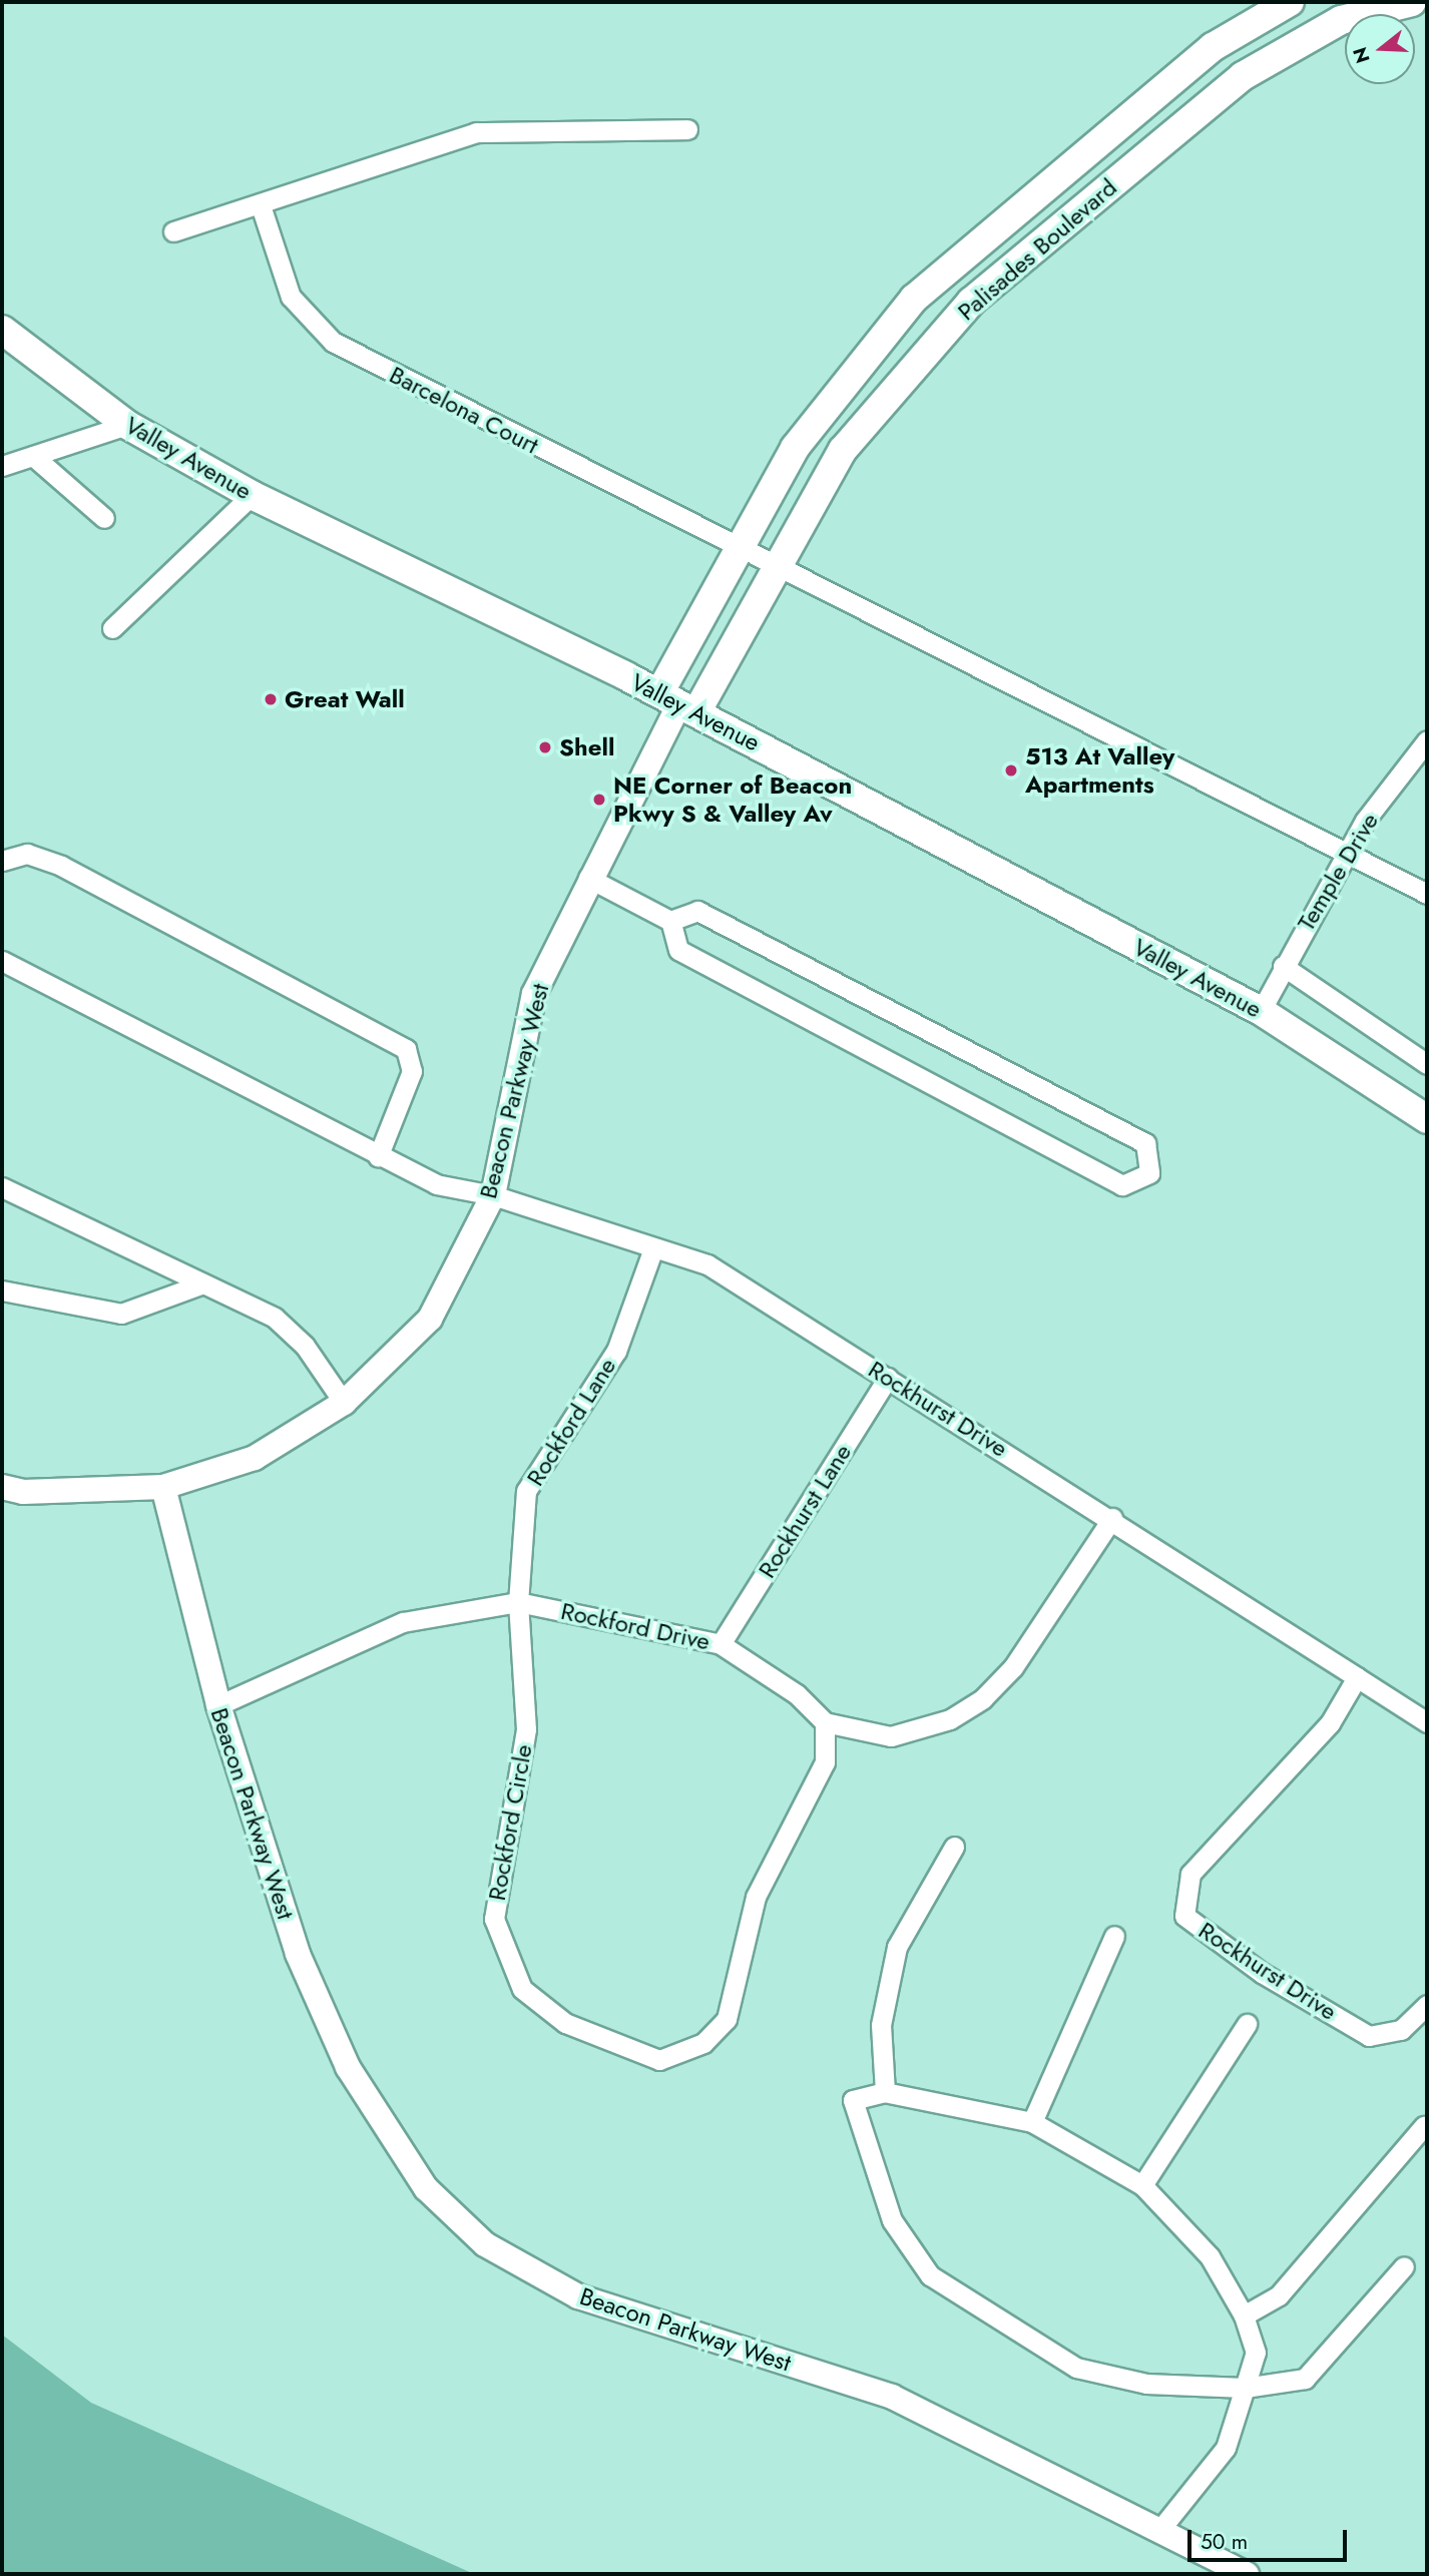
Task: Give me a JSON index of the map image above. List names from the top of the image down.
{
  "streets": {
    "main road": ["Palisades Boulevard", "Valley Avenue"],
    "street": [
      "Barcelona Court",
      "Temple Drive",
      "Beacon Parkway West",
      "Rockhurst Drive",
      "Rockford Lane",
      "Rockhurst Lane",
      "Rockford Drive",
      "Rockford Circle"
    ]
  },
  "crossings": [
    ["Palisades Boulevard", "Barcelona Court"],
    ["Palisades Boulevard", "Valley Avenue"],
    ["Palisades Boulevard", "Beacon Parkway West"],
    ["Barcelona Court", "Temple Drive"],
    ["Valley Avenue", "Temple Drive"],
    ["Valley Avenue", "Beacon Parkway West"],
    ["Beacon Parkway West", "Rockhurst Drive"],
    ["Beacon Parkway West", "Rockford Drive"],
    ["Rockhurst Drive", "Rockford Lane"],
    ["Rockhurst Drive", "Rockhurst Lane"],
    ["Rockford Lane", "Rockford Drive"],
    ["Rockford Lane", "Rockford Circle"],
    ["Rockhurst Lane", "Rockford Drive"],
    ["Rockford Drive", "Rockford Circle"]
  ],
  "places": [
    "Great Wall",
    "Shell",
    "513 At Valley Apartments",
    "NE Corner of Beacon Pkwy S & Valley Av"
  ],
  "scale_bar": "50 m",
  "north": "left"
}
